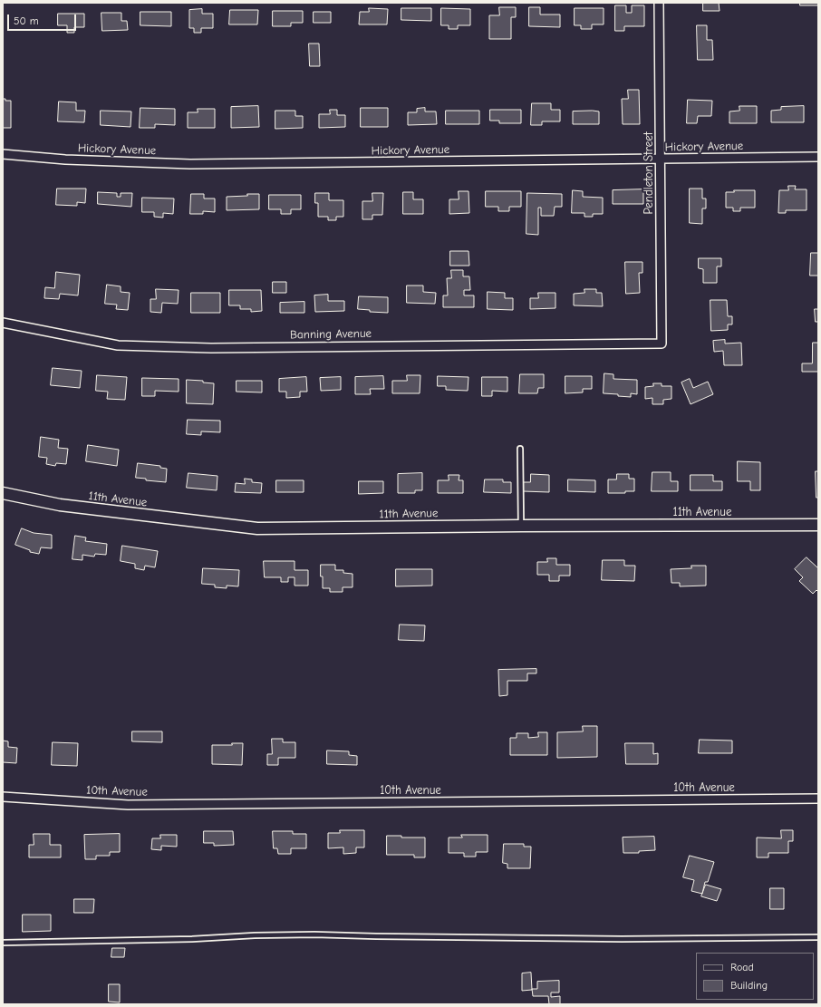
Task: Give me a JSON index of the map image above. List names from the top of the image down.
{
  "streets": {
    "main road": ["11th Avenue"],
    "street": [
      "Hickory Avenue",
      "Pendleton Street",
      "Banning Avenue",
      "10th Avenue"
    ]
  },
  "crossings": [
    ["Hickory Avenue", "Pendleton Street"],
    ["Pendleton Street", "Banning Avenue"]
  ],
  "legend": ["Road", "Building"],
  "scale_bar": "50 m"
}
